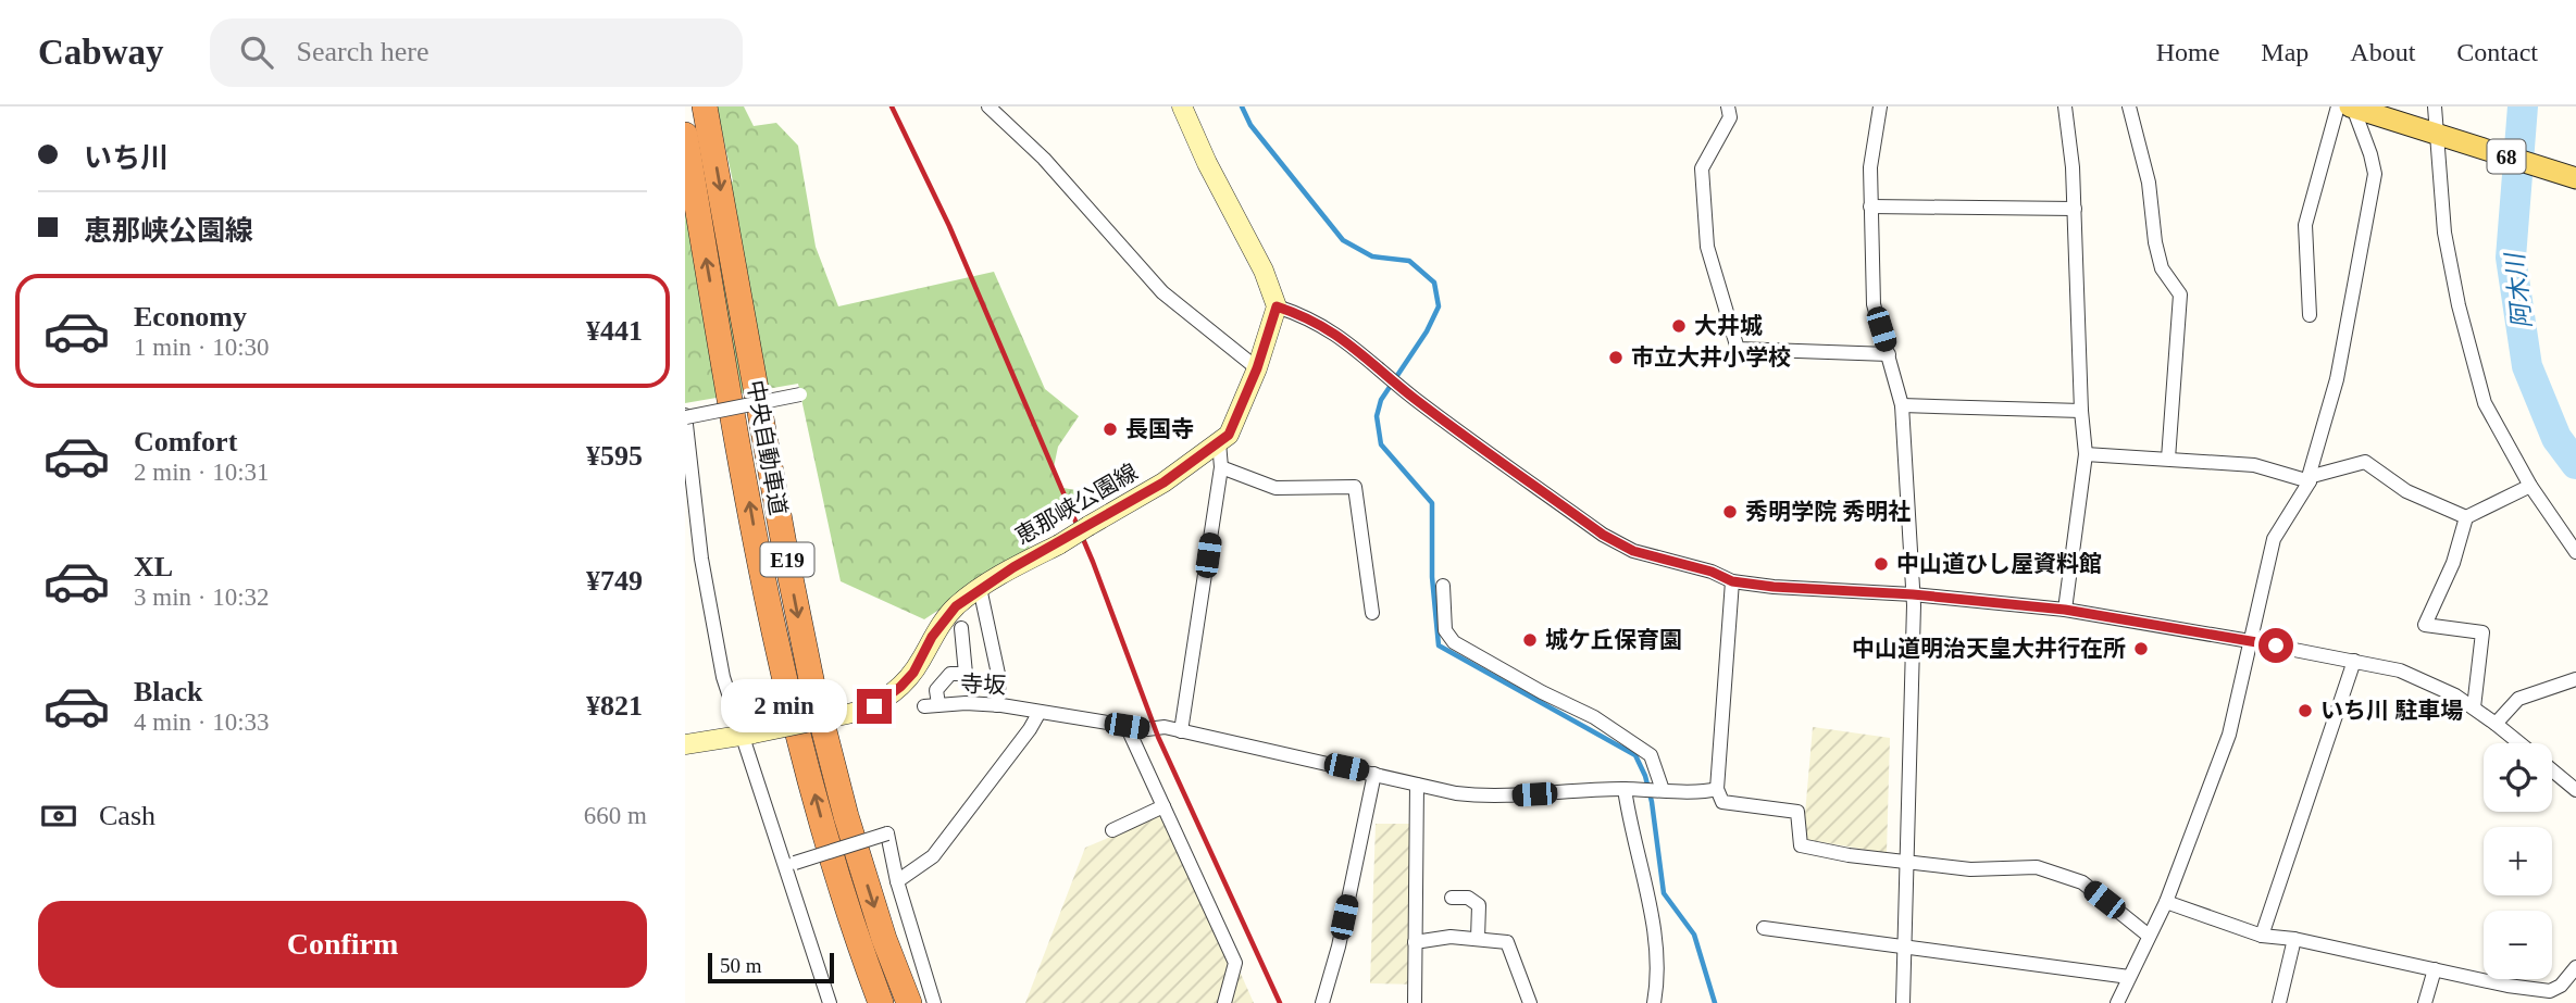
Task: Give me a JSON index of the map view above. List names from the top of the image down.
{
  "streets": {
    "highway": ["中央自動車道", "E19"],
    "main road": ["68", "恵那峡公園線"],
    "street": ["寺坂"]
  },
  "water": ["阿木川"],
  "places": [
    "大井城",
    "市立大井小学校",
    "長国寺",
    "秀明学院 秀明社",
    "中山道ひし屋資料館",
    "城ケ丘保育園",
    "中山道明治天皇大井行在所",
    "いち川 駐車場"
  ],
  "scale_bar": "50 m",
  "page": {
    "header": "Cabway",
    "search": "Search here",
    "nav": [
      "Home",
      "Map",
      "About",
      "Contact"
    ],
    "banner": ["いち川", "恵那峡公園線"],
    "list": [
      {
        "name": "Economy",
        "note": "1 min · 10:30",
        "value": "¥441"
      },
      {
        "name": "Comfort",
        "note": "2 min · 10:31",
        "value": "¥595"
      },
      {
        "name": "XL",
        "note": "3 min · 10:32",
        "value": "¥749"
      },
      {
        "name": "Black",
        "note": "4 min · 10:33",
        "value": "¥821"
      }
    ],
    "bubble": "2 min",
    "map_buttons": ["+", "−"],
    "pay": ["Cash", "660 m"],
    "buttons": "Confirm",
    "scale": "50 m"
  }
}
